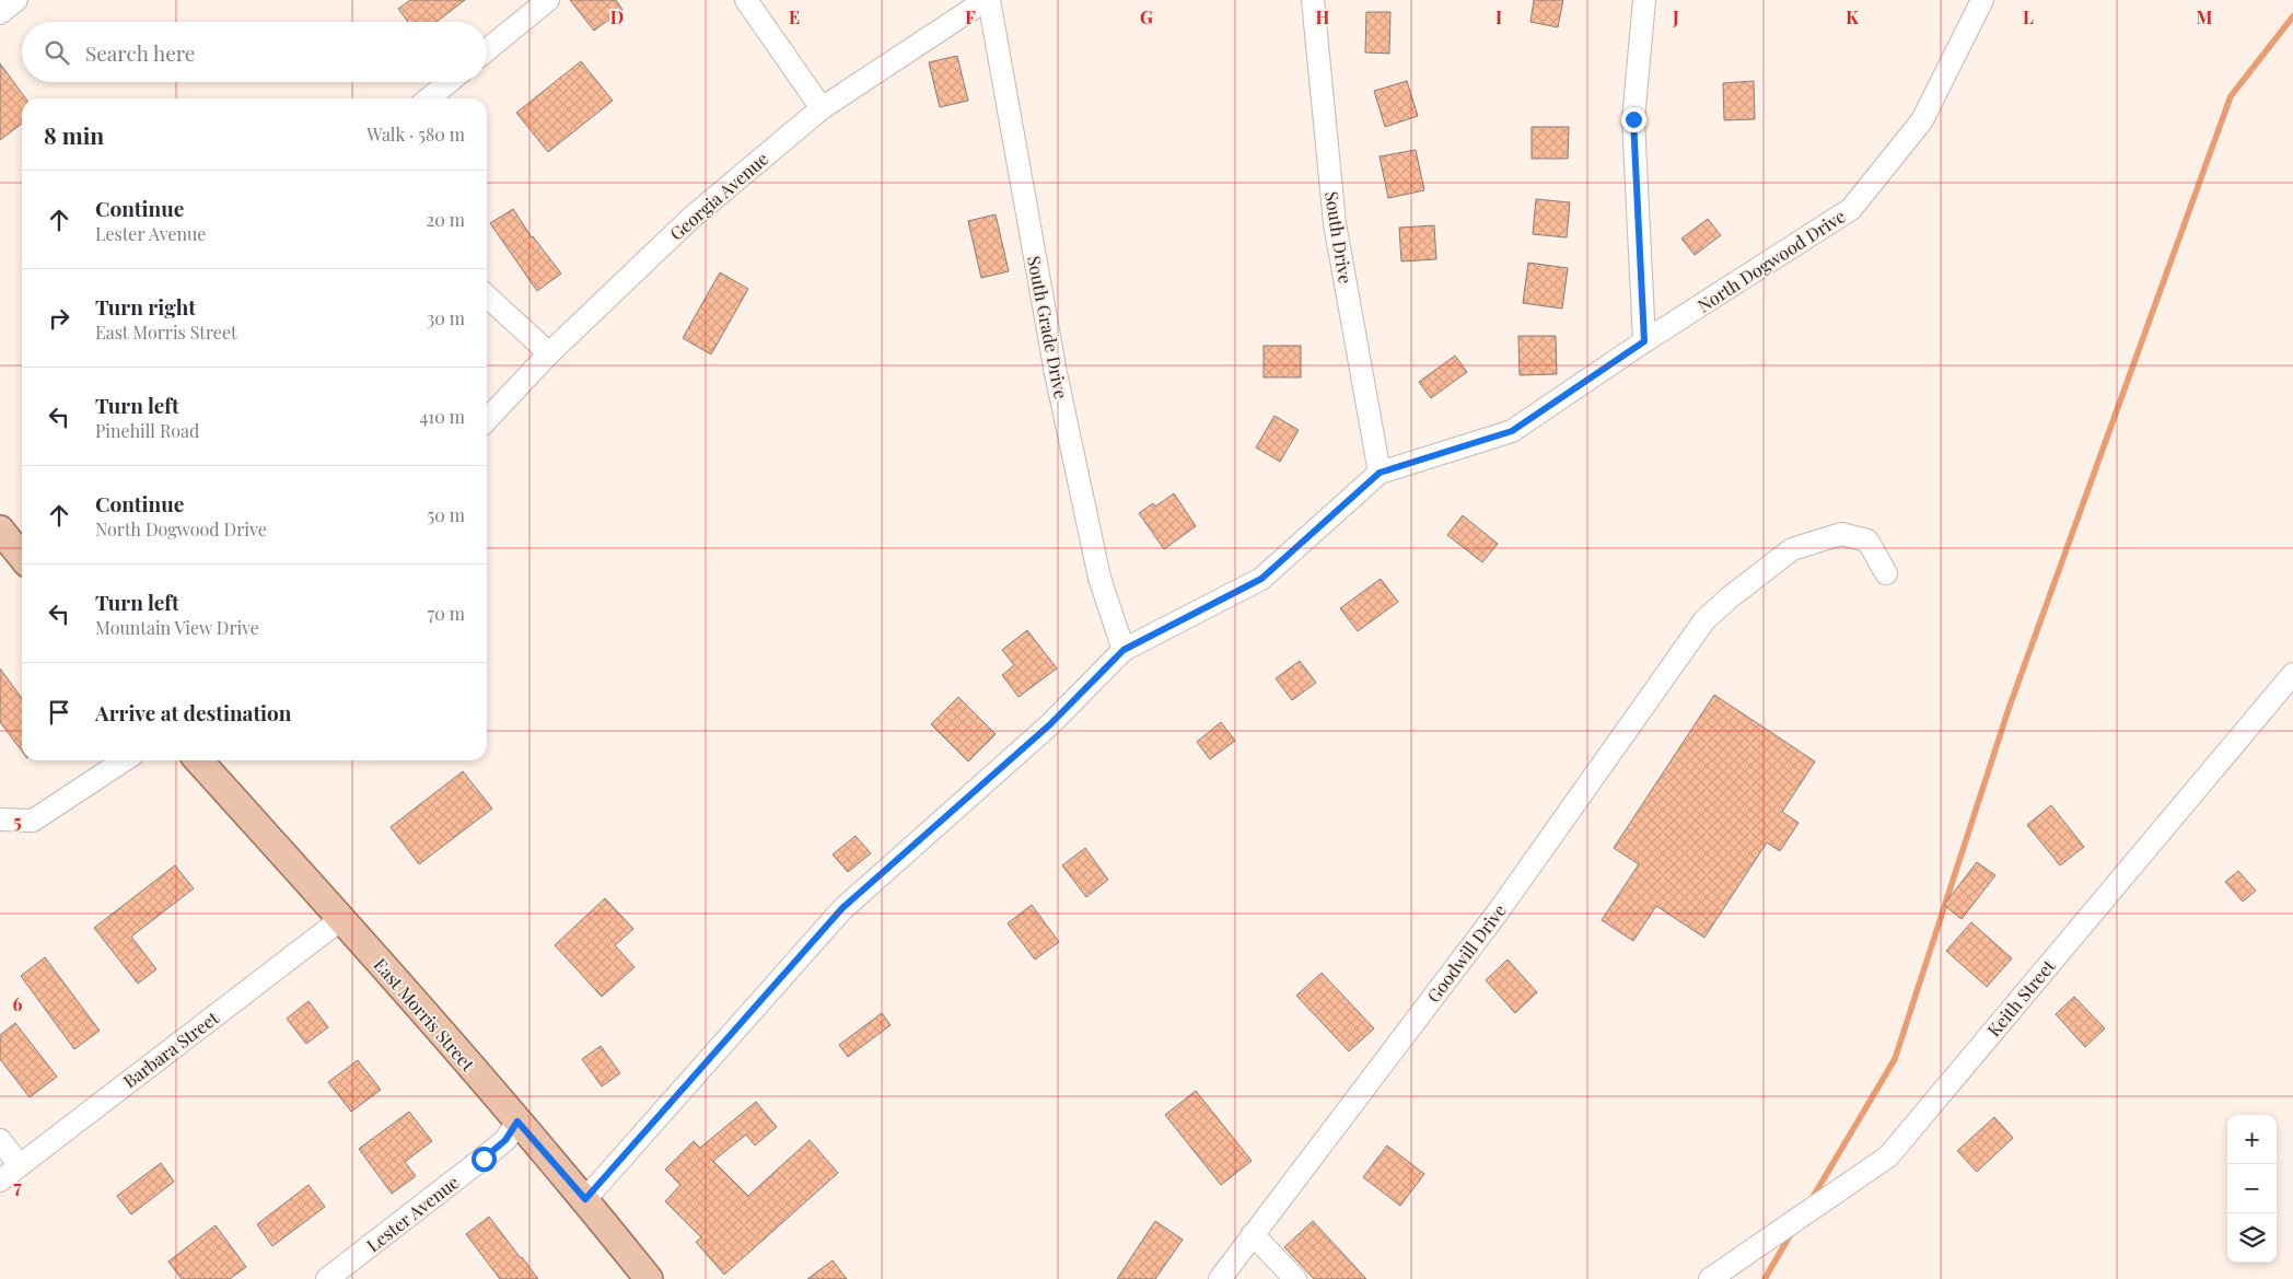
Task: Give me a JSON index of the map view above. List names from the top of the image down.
{
  "streets": {
    "main road": ["East Morris Street"],
    "street": [
      "Georgia Avenue",
      "South Drive",
      "North Dogwood Drive",
      "South Grade Drive",
      "Goodwill Drive",
      "Keith Street",
      "Barbara Street",
      "Lester Avenue"
    ]
  },
  "crossings": [
    ["Georgia Avenue", "South Grade Drive"],
    ["South Drive", "North Dogwood Drive"],
    ["East Morris Street", "Barbara Street"],
    ["East Morris Street", "Lester Avenue"]
  ],
  "page": {
    "search": "Search here",
    "heading": ["8 min", "Walk · 580 m"],
    "list": [
      ["Continue", "Lester Avenue", "20 m"],
      ["Turn right", "East Morris Street", "30 m"],
      ["Turn left", "Pinehill Road", "410 m"],
      ["Continue", "North Dogwood Drive", "50 m"],
      ["Turn left", "Mountain View Drive", "70 m"],
      "Arrive at destination"
    ],
    "map_buttons": ["+", "−"]
  },
  "grid": {
    "columns": [
      "D",
      "E",
      "F",
      "G",
      "H",
      "I",
      "J",
      "K",
      "L",
      "M"
    ],
    "rows": ["5", "6", "7"]
  }
}
